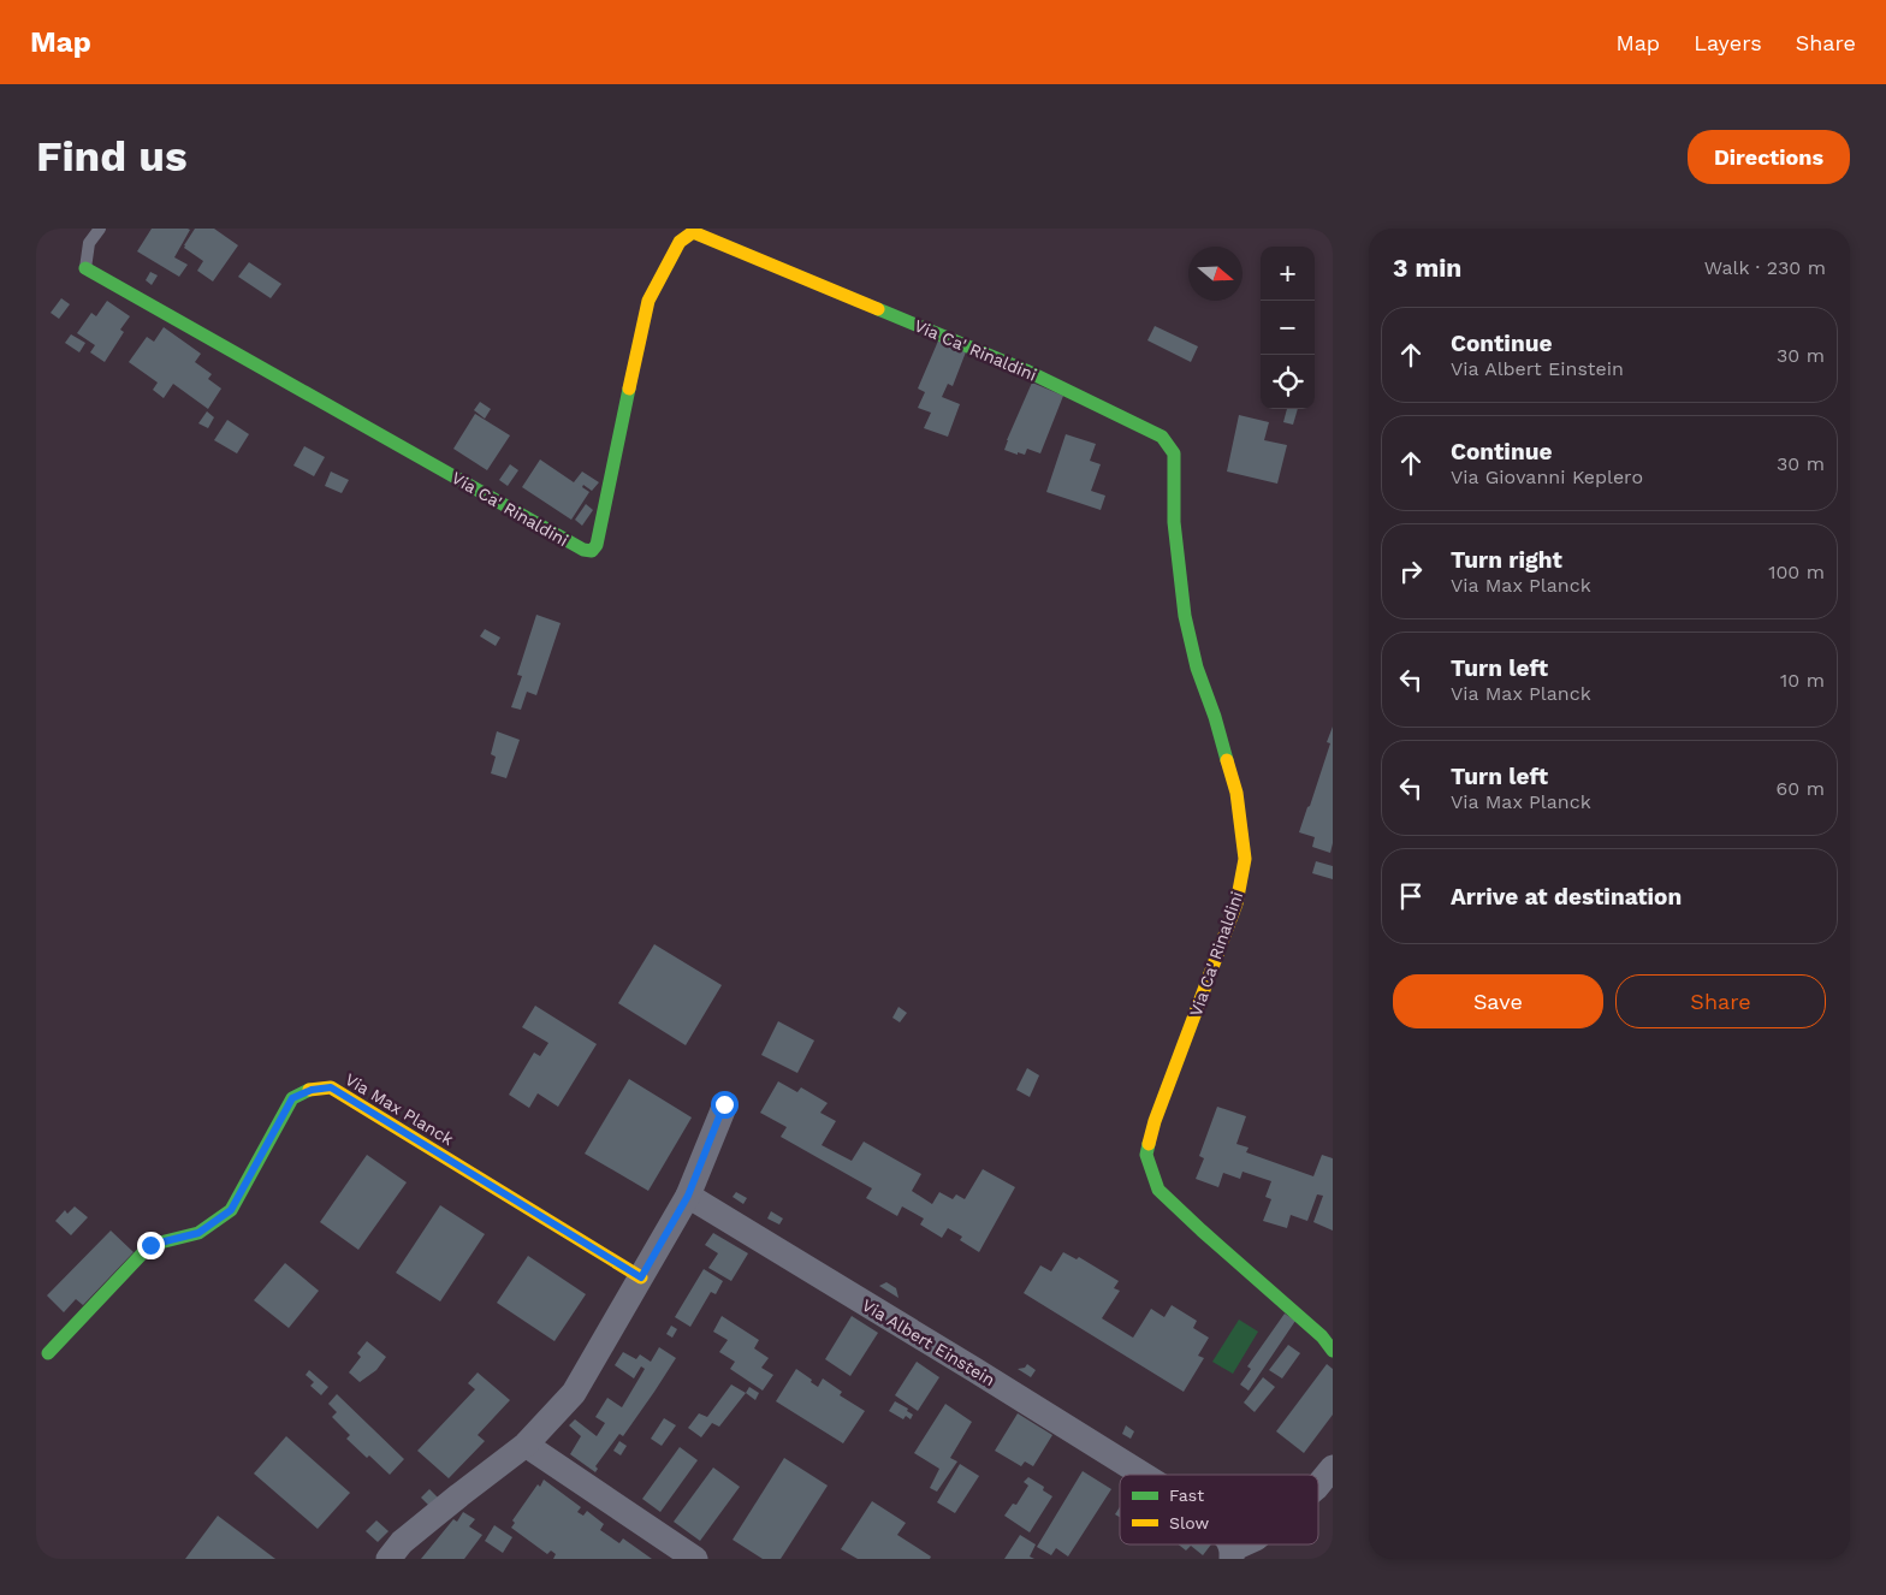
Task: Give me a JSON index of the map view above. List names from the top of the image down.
{
  "streets": {
    "street": ["Via Ca' Rinaldini", "Via Max Planck", "Via Albert Einstein"]
  },
  "legend": ["Fast", "Slow"],
  "north": "right",
  "page": {
    "header": "Map",
    "nav": ["Map", "Layers", "Share"],
    "buttons": [
      "Directions",
      ["Save", "Share"]
    ],
    "title": "Find us",
    "heading": ["3 min", "Walk · 230 m"],
    "map_buttons": ["+", "−"],
    "list": [
      ["Continue", "Via Albert Einstein", "30 m"],
      ["Continue", "Via Giovanni Keplero", "30 m"],
      ["Turn right", "Via Max Planck", "100 m"],
      ["Turn left", "Via Max Planck", "10 m"],
      ["Turn left", "Via Max Planck", "60 m"],
      "Arrive at destination"
    ]
  }
}
